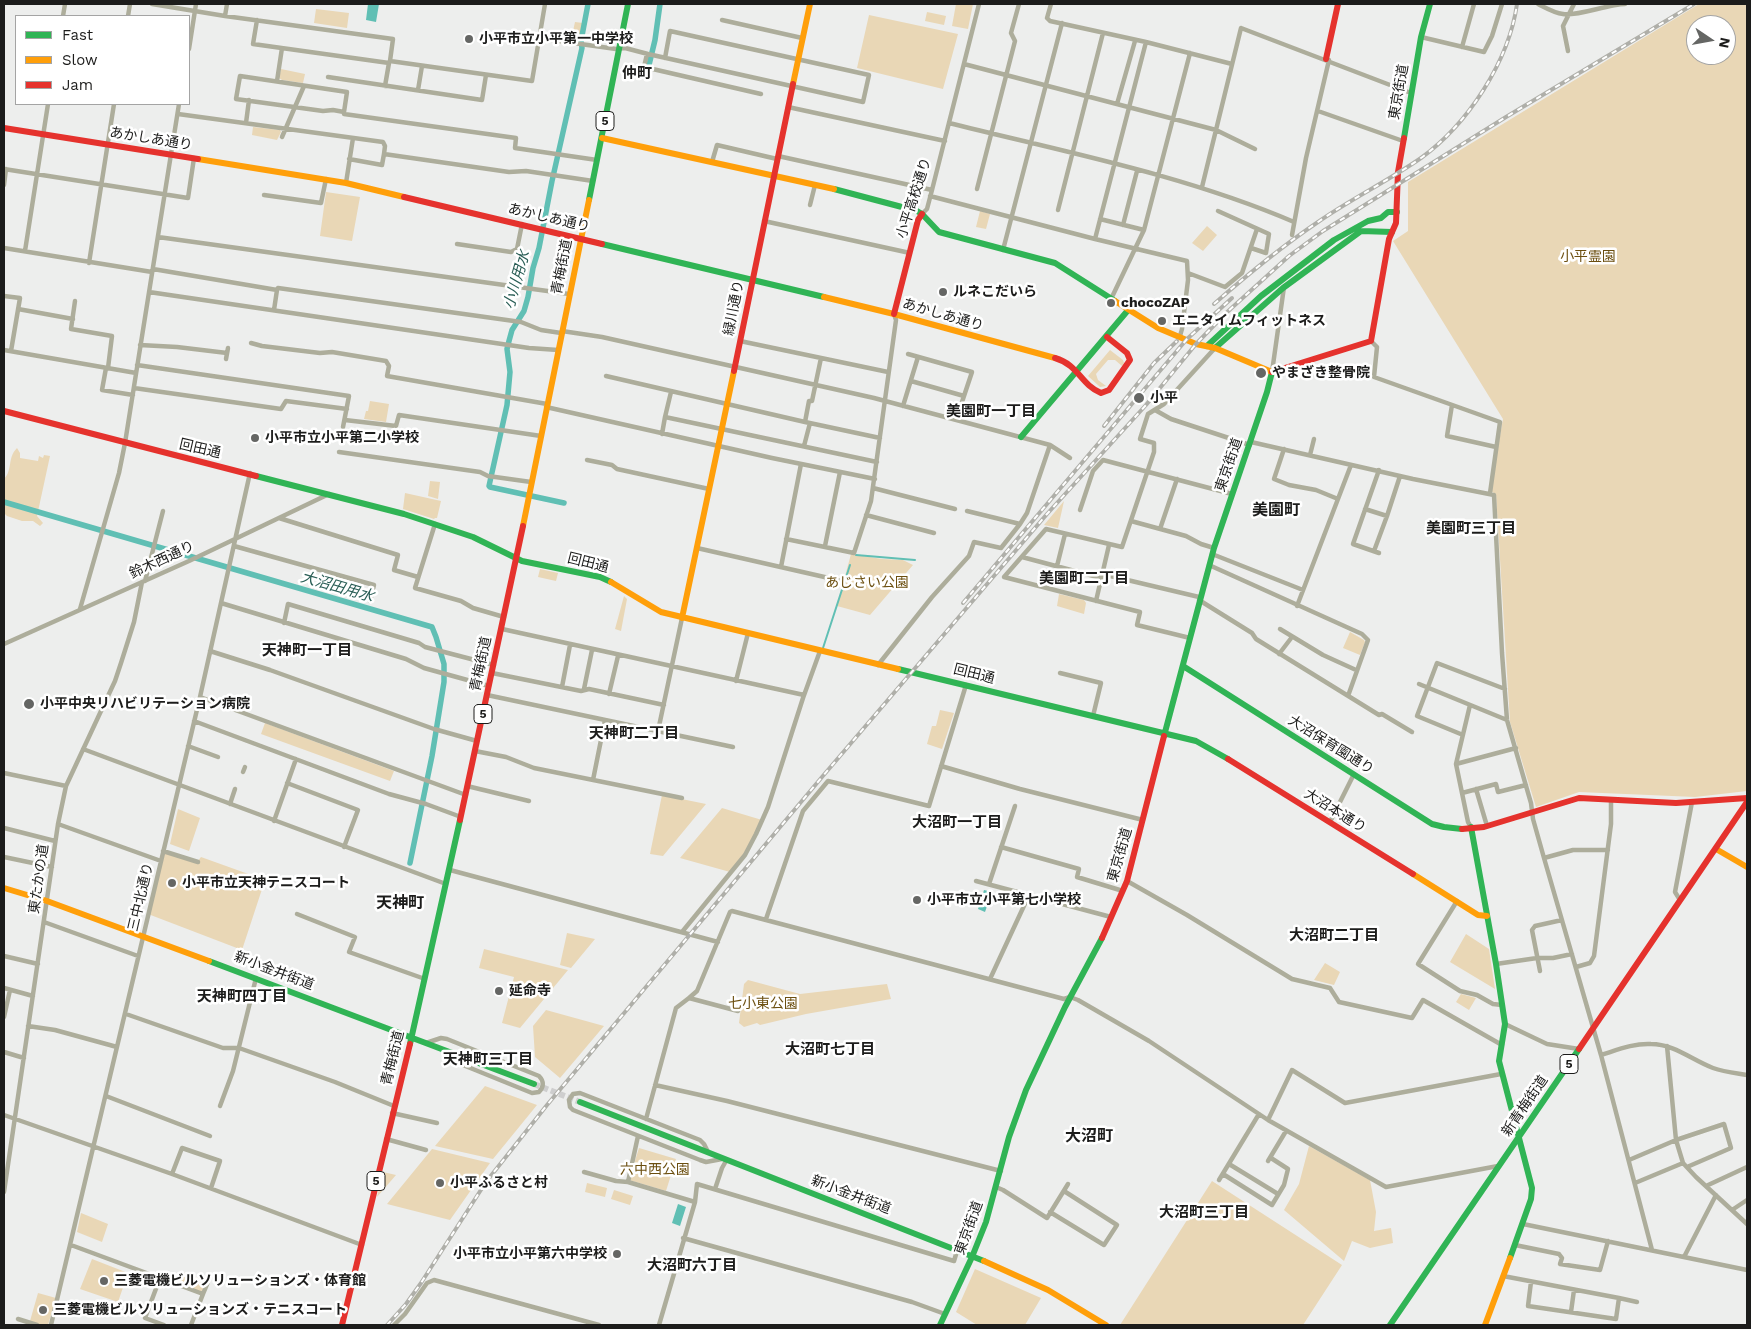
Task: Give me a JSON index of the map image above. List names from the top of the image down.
{
  "streets": {
    "street": [
      "東京街道",
      "5",
      "あかしあ通り",
      "小平高校通り",
      "青梅街道",
      "緑川通り",
      "回田通",
      "鈴木西通り",
      "大沼保育園通り",
      "大沼本通り",
      "東たかの道",
      "三中北通り",
      "新小金井街道",
      "新青梅街道"
    ]
  },
  "crossings": [
    ["東京街道", "回田通"],
    ["東京街道", "大沼保育園通り"],
    ["東京街道", "大沼本通り"],
    ["東京街道", "新小金井街道"],
    ["あかしあ通り", "小平高校通り"],
    ["あかしあ通り", "青梅街道"],
    ["あかしあ通り", "緑川通り"],
    ["青梅街道", "回田通"],
    ["青梅街道", "新小金井街道"],
    ["緑川通り", "回田通"],
    ["回田通", "鈴木西通り"],
    ["回田通", "大沼本通り"],
    ["回田通", "三中北通り"],
    ["鈴木西通り", "東たかの道"],
    ["鈴木西通り", "三中北通り"],
    ["東たかの道", "新小金井街道"],
    ["三中北通り", "新小金井街道"]
  ],
  "districts": [
    "仲町",
    "美園町一丁目",
    "美園町",
    "美園町三丁目",
    "美園町二丁目",
    "天神町一丁目",
    "天神町二丁目",
    "大沼町一丁目",
    "天神町",
    "大沼町二丁目",
    "天神町四丁目",
    "大沼町七丁目",
    "天神町三丁目",
    "大沼町",
    "大沼町三丁目",
    "大沼町六丁目"
  ],
  "water": ["小川用水", "大沼田用水"],
  "parks": [
    "小平霊園",
    "あじさい公園",
    "七小東公園",
    "六中西公園"
  ],
  "places": [
    "小平市立小平第一中学校",
    "ルネこだいら",
    "chocoZAP",
    "エニタイムフィットネス",
    "やまざき整骨院",
    "小平",
    "小平市立小平第二小学校",
    "小平中央リハビリテーション病院",
    "小平市立天神テニスコート",
    "小平市立小平第七小学校",
    "延命寺",
    "小平ふるさと村",
    "小平市立小平第六中学校",
    "三菱電機ビルソリューションズ・体育館",
    "三菱電機ビルソリューションズ・テニスコート"
  ],
  "legend": ["Fast", "Slow", "Jam"],
  "north": "right"
}
